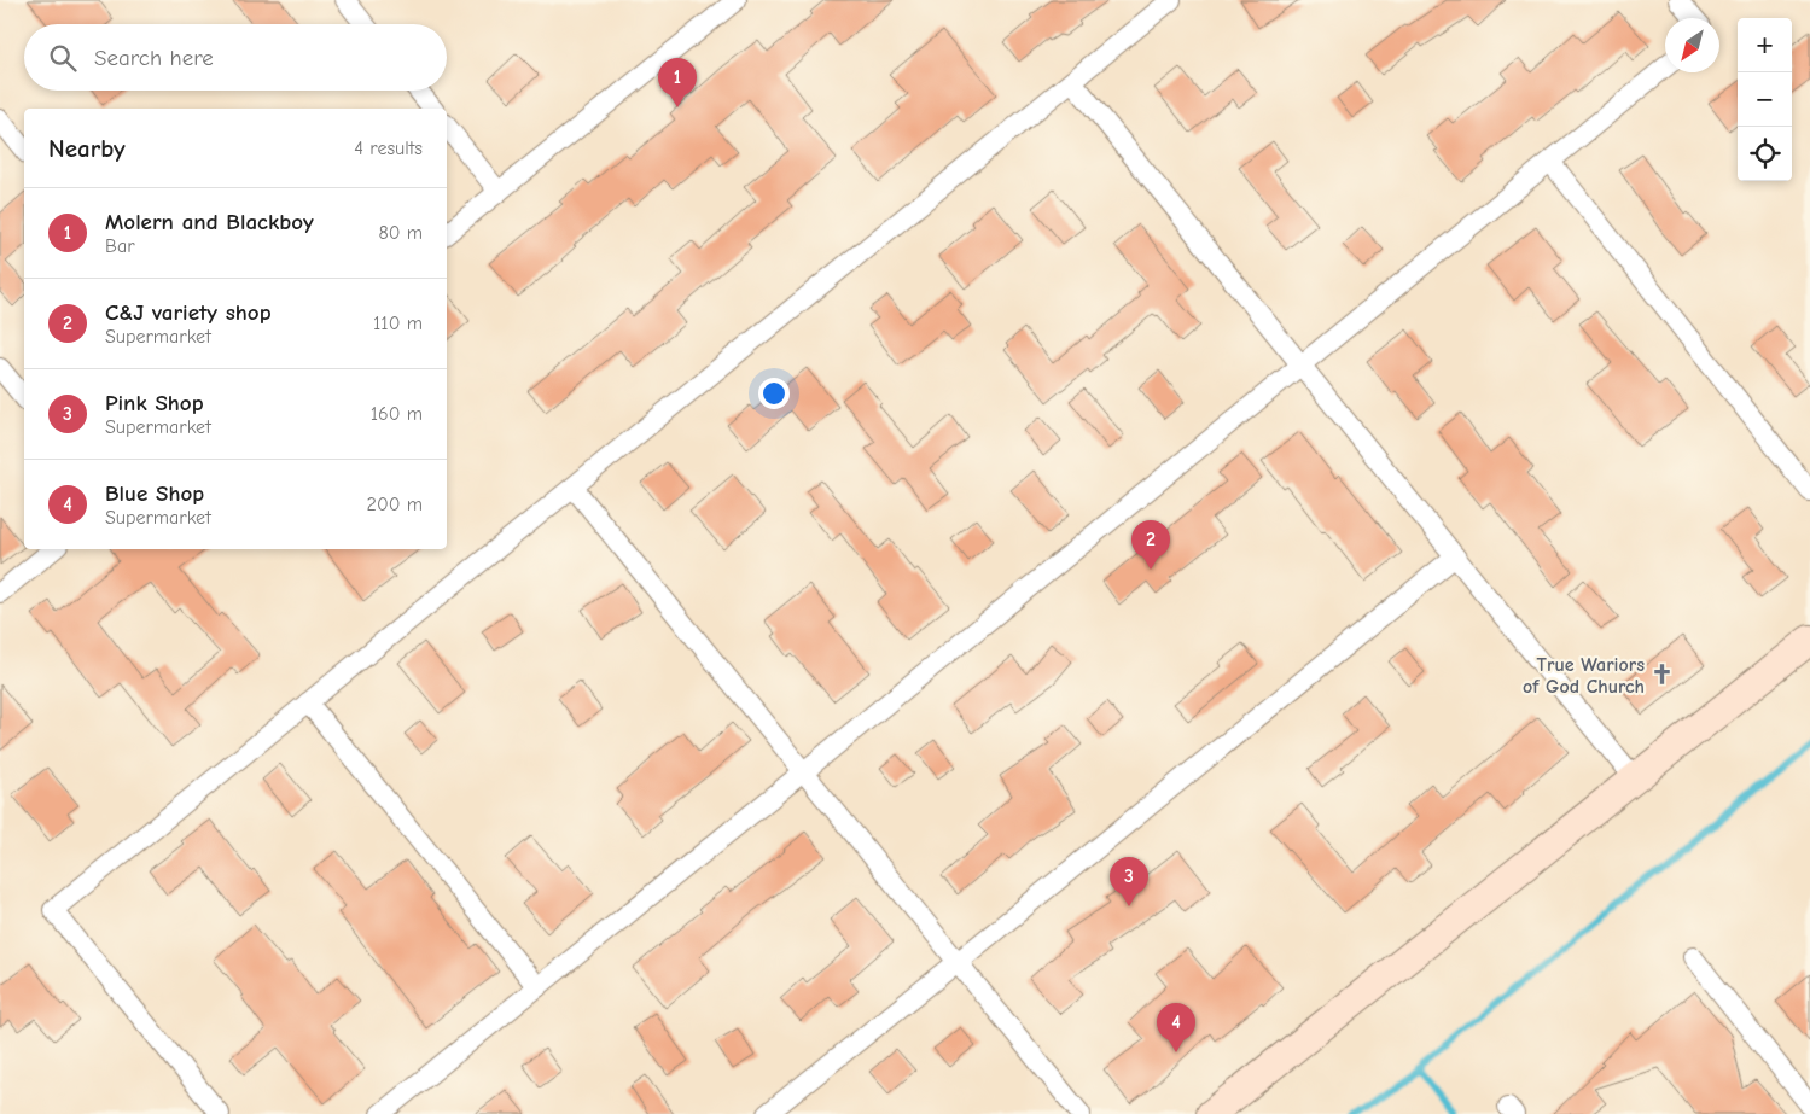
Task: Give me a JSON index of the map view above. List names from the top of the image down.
{
  "places": {
    "church": ["True Wariors of God Church"]
  },
  "north": "bottom left",
  "page": {
    "map_buttons": ["+", "−"],
    "search": "Search here",
    "pins": [
      "1",
      "2",
      "3",
      "4"
    ],
    "heading": ["Nearby", "4 results"],
    "list": [
      {
        "mark": "1",
        "name": "Molern and Blackboy",
        "note": "Bar",
        "value": "80 m"
      },
      {
        "mark": "2",
        "name": "C&J variety shop",
        "note": "Supermarket",
        "value": "110 m"
      },
      {
        "mark": "3",
        "name": "Pink Shop",
        "note": "Supermarket",
        "value": "160 m"
      },
      {
        "mark": "4",
        "name": "Blue Shop",
        "note": "Supermarket",
        "value": "200 m"
      }
    ]
  }
}
